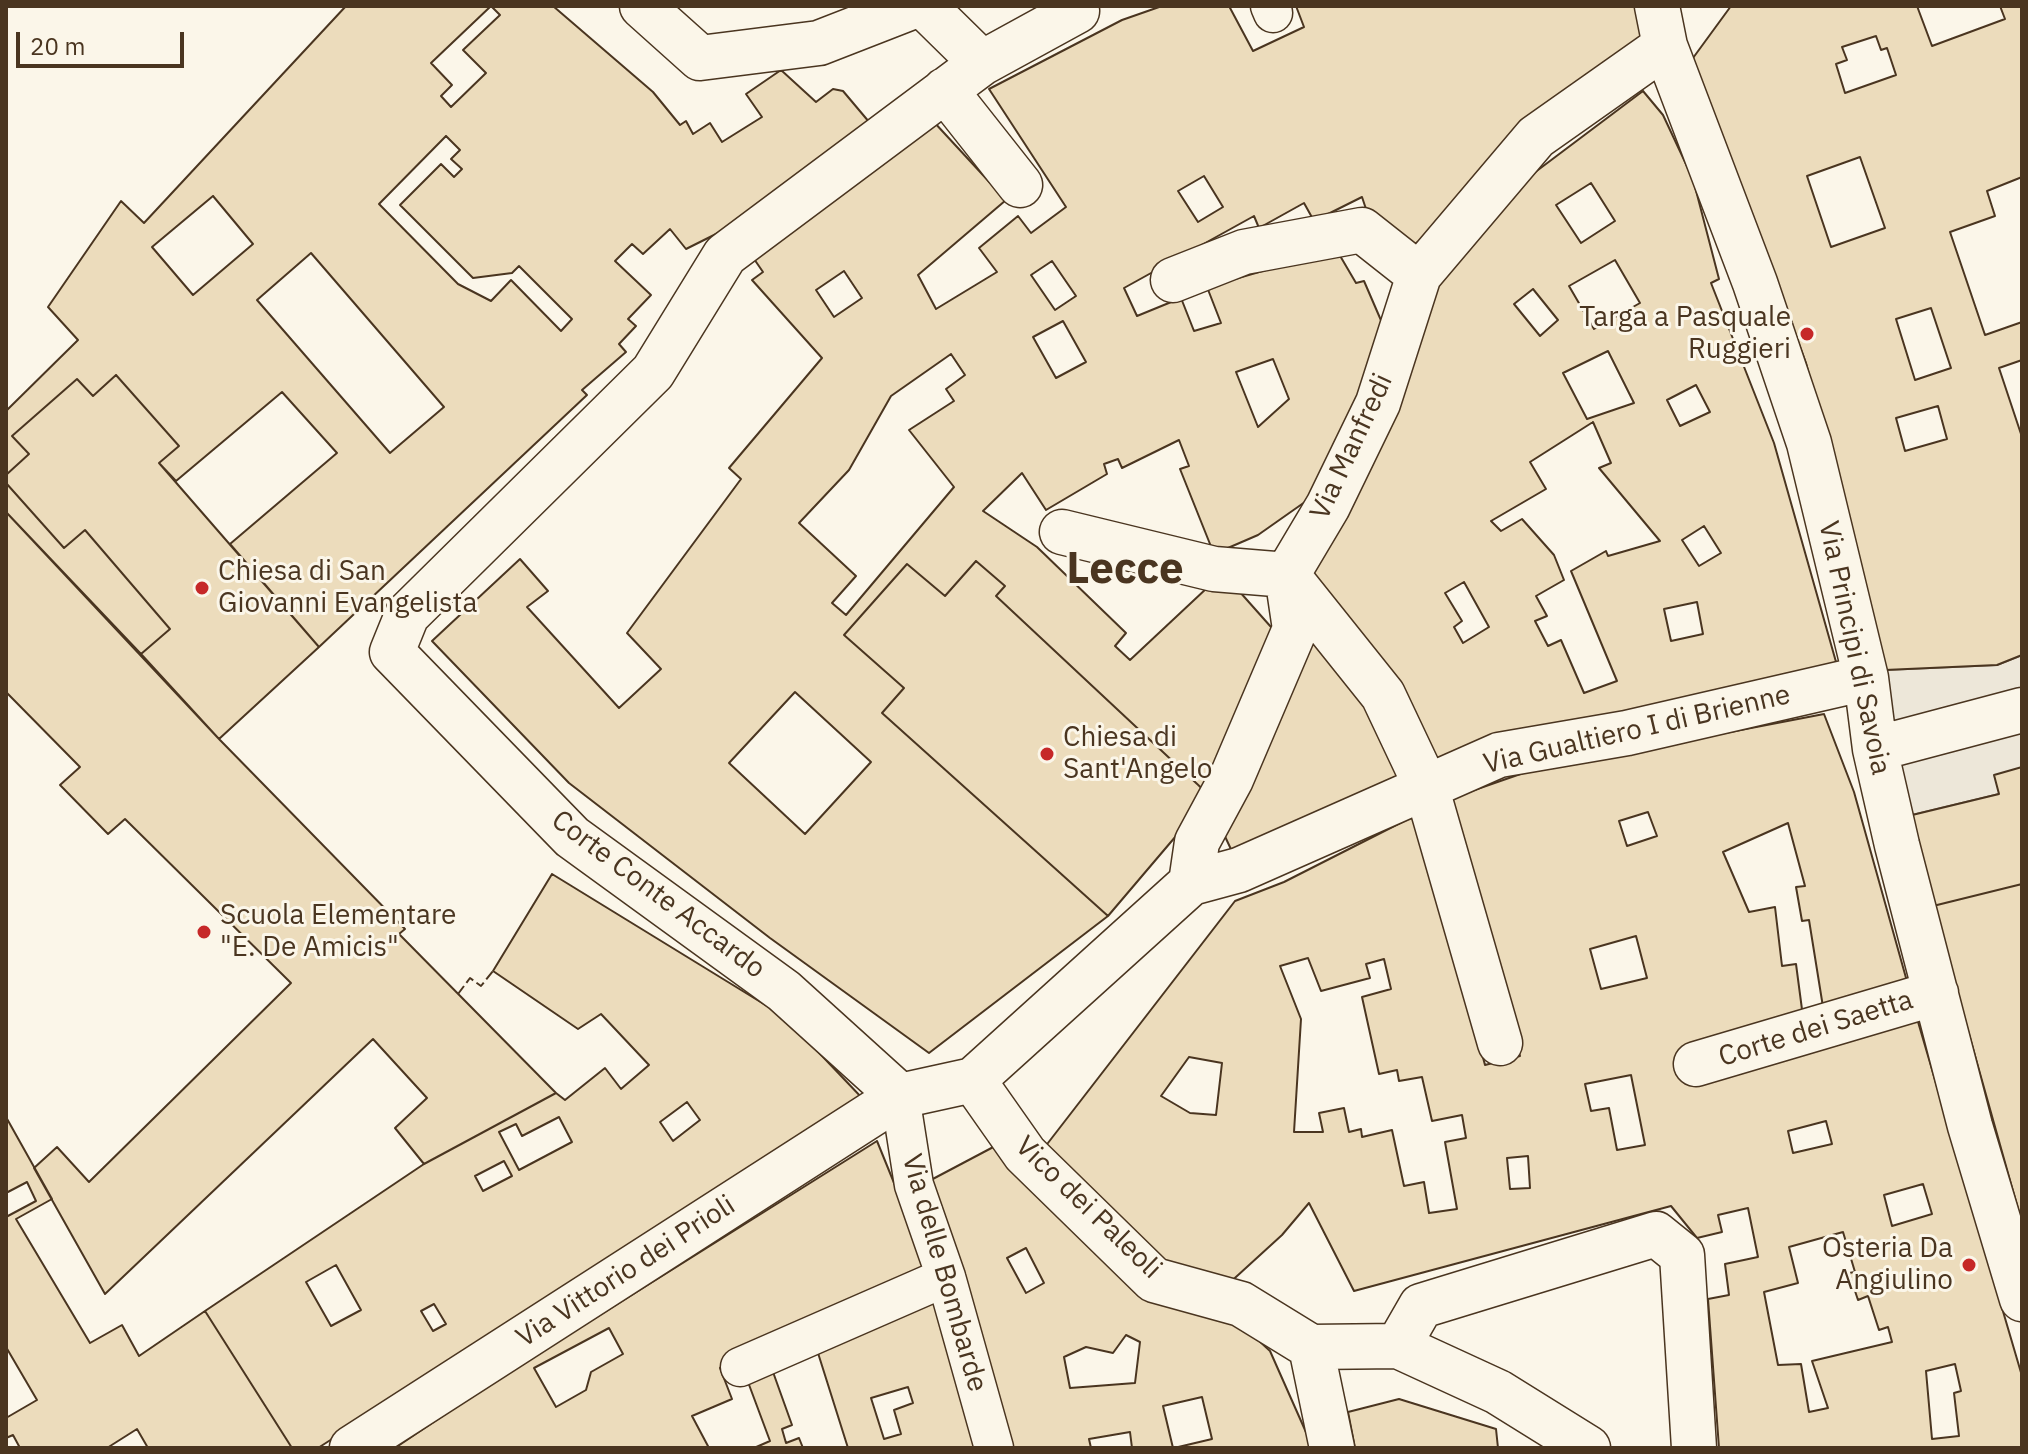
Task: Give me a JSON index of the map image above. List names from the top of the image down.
{
  "streets": {
    "street": [
      "Via Manfredi",
      "Via Principi di Savoia",
      "Via Gualtiero I di Brienne",
      "Corte Conte Accardo",
      "Corte dei Saetta",
      "Vico dei Paleoli",
      "Via Vittorio dei Prioli",
      "Via delle Bombarde"
    ]
  },
  "crossings": [
    ["Via Manfredi", "Via Principi di Savoia"],
    ["Via Principi di Savoia", "Via Gualtiero I di Brienne"],
    ["Via Principi di Savoia", "Corte dei Saetta"],
    ["Corte Conte Accardo", "Via Vittorio dei Prioli"],
    ["Corte Conte Accardo", "Via delle Bombarde"],
    ["Via Vittorio dei Prioli", "Via delle Bombarde"]
  ],
  "districts": ["Lecce"],
  "places": [
    "Targa a Pasquale Ruggieri",
    "Chiesa di San Giovanni Evangelista",
    "Chiesa di Sant'Angelo",
    "Scuola Elementare \"E. De Amicis\"",
    "Osteria Da Angiulino"
  ],
  "scale_bar": "20 m"
}
